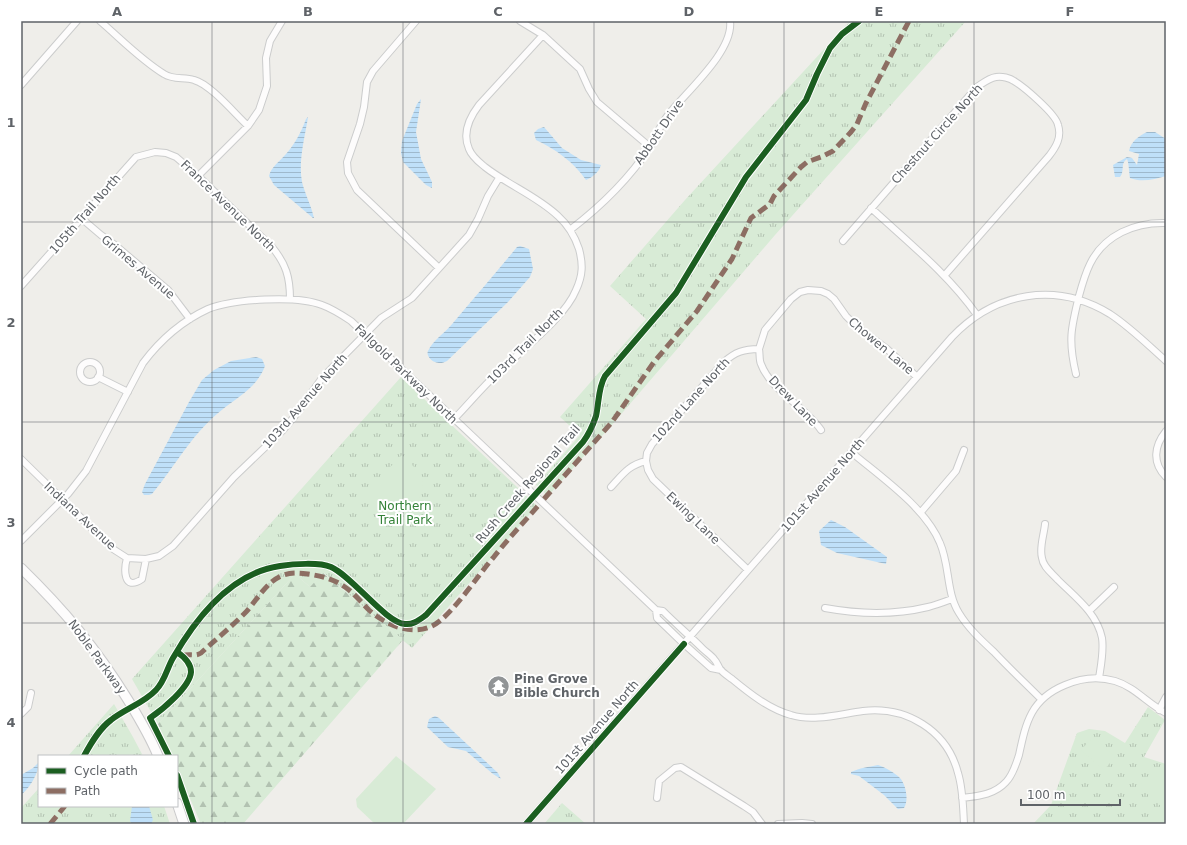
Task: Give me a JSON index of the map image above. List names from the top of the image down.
{
  "streets": {
    "main road": ["Noble Parkway"],
    "street": [
      "Abbott Drive",
      "Chestnut Circle North",
      "France Avenue North",
      "105th Trail North",
      "Grimes Avenue",
      "103rd Trail North",
      "Chowen Lane",
      "Fallgold Parkway North",
      "102nd Lane North",
      "103rd Avenue North",
      "Drew Lane",
      "101st Avenue North",
      "Indiana Avenue",
      "Ewing Lane"
    ],
    "cycle path": ["Rush Creek Regional Trail"]
  },
  "crossings": [
    ["Abbott Drive", "103rd Trail North"],
    ["France Avenue North", "105th Trail North"],
    ["France Avenue North", "Fallgold Parkway North"],
    ["105th Trail North", "Grimes Avenue"],
    ["Grimes Avenue", "Fallgold Parkway North"],
    ["103rd Trail North", "Fallgold Parkway North"],
    ["103rd Trail North", "103rd Avenue North"],
    ["Chowen Lane", "102nd Lane North"],
    ["Chowen Lane", "Drew Lane"],
    ["Chowen Lane", "101st Avenue North"],
    ["Fallgold Parkway North", "103rd Avenue North"],
    ["Fallgold Parkway North", "101st Avenue North"],
    ["Fallgold Parkway North", "Indiana Avenue"],
    ["102nd Lane North", "Drew Lane"],
    ["102nd Lane North", "Ewing Lane"],
    ["103rd Avenue North", "Indiana Avenue"],
    ["101st Avenue North", "Ewing Lane"]
  ],
  "parks": ["Northern Trail Park"],
  "places": {
    "temple": ["Pine Grove Bible Church"]
  },
  "legend": ["Cycle path", "Path"],
  "scale_bar": "100 m",
  "grid": {
    "columns": [
      "A",
      "B",
      "C",
      "D",
      "E",
      "F"
    ],
    "rows": [
      "1",
      "2",
      "3",
      "4"
    ]
  }
}
